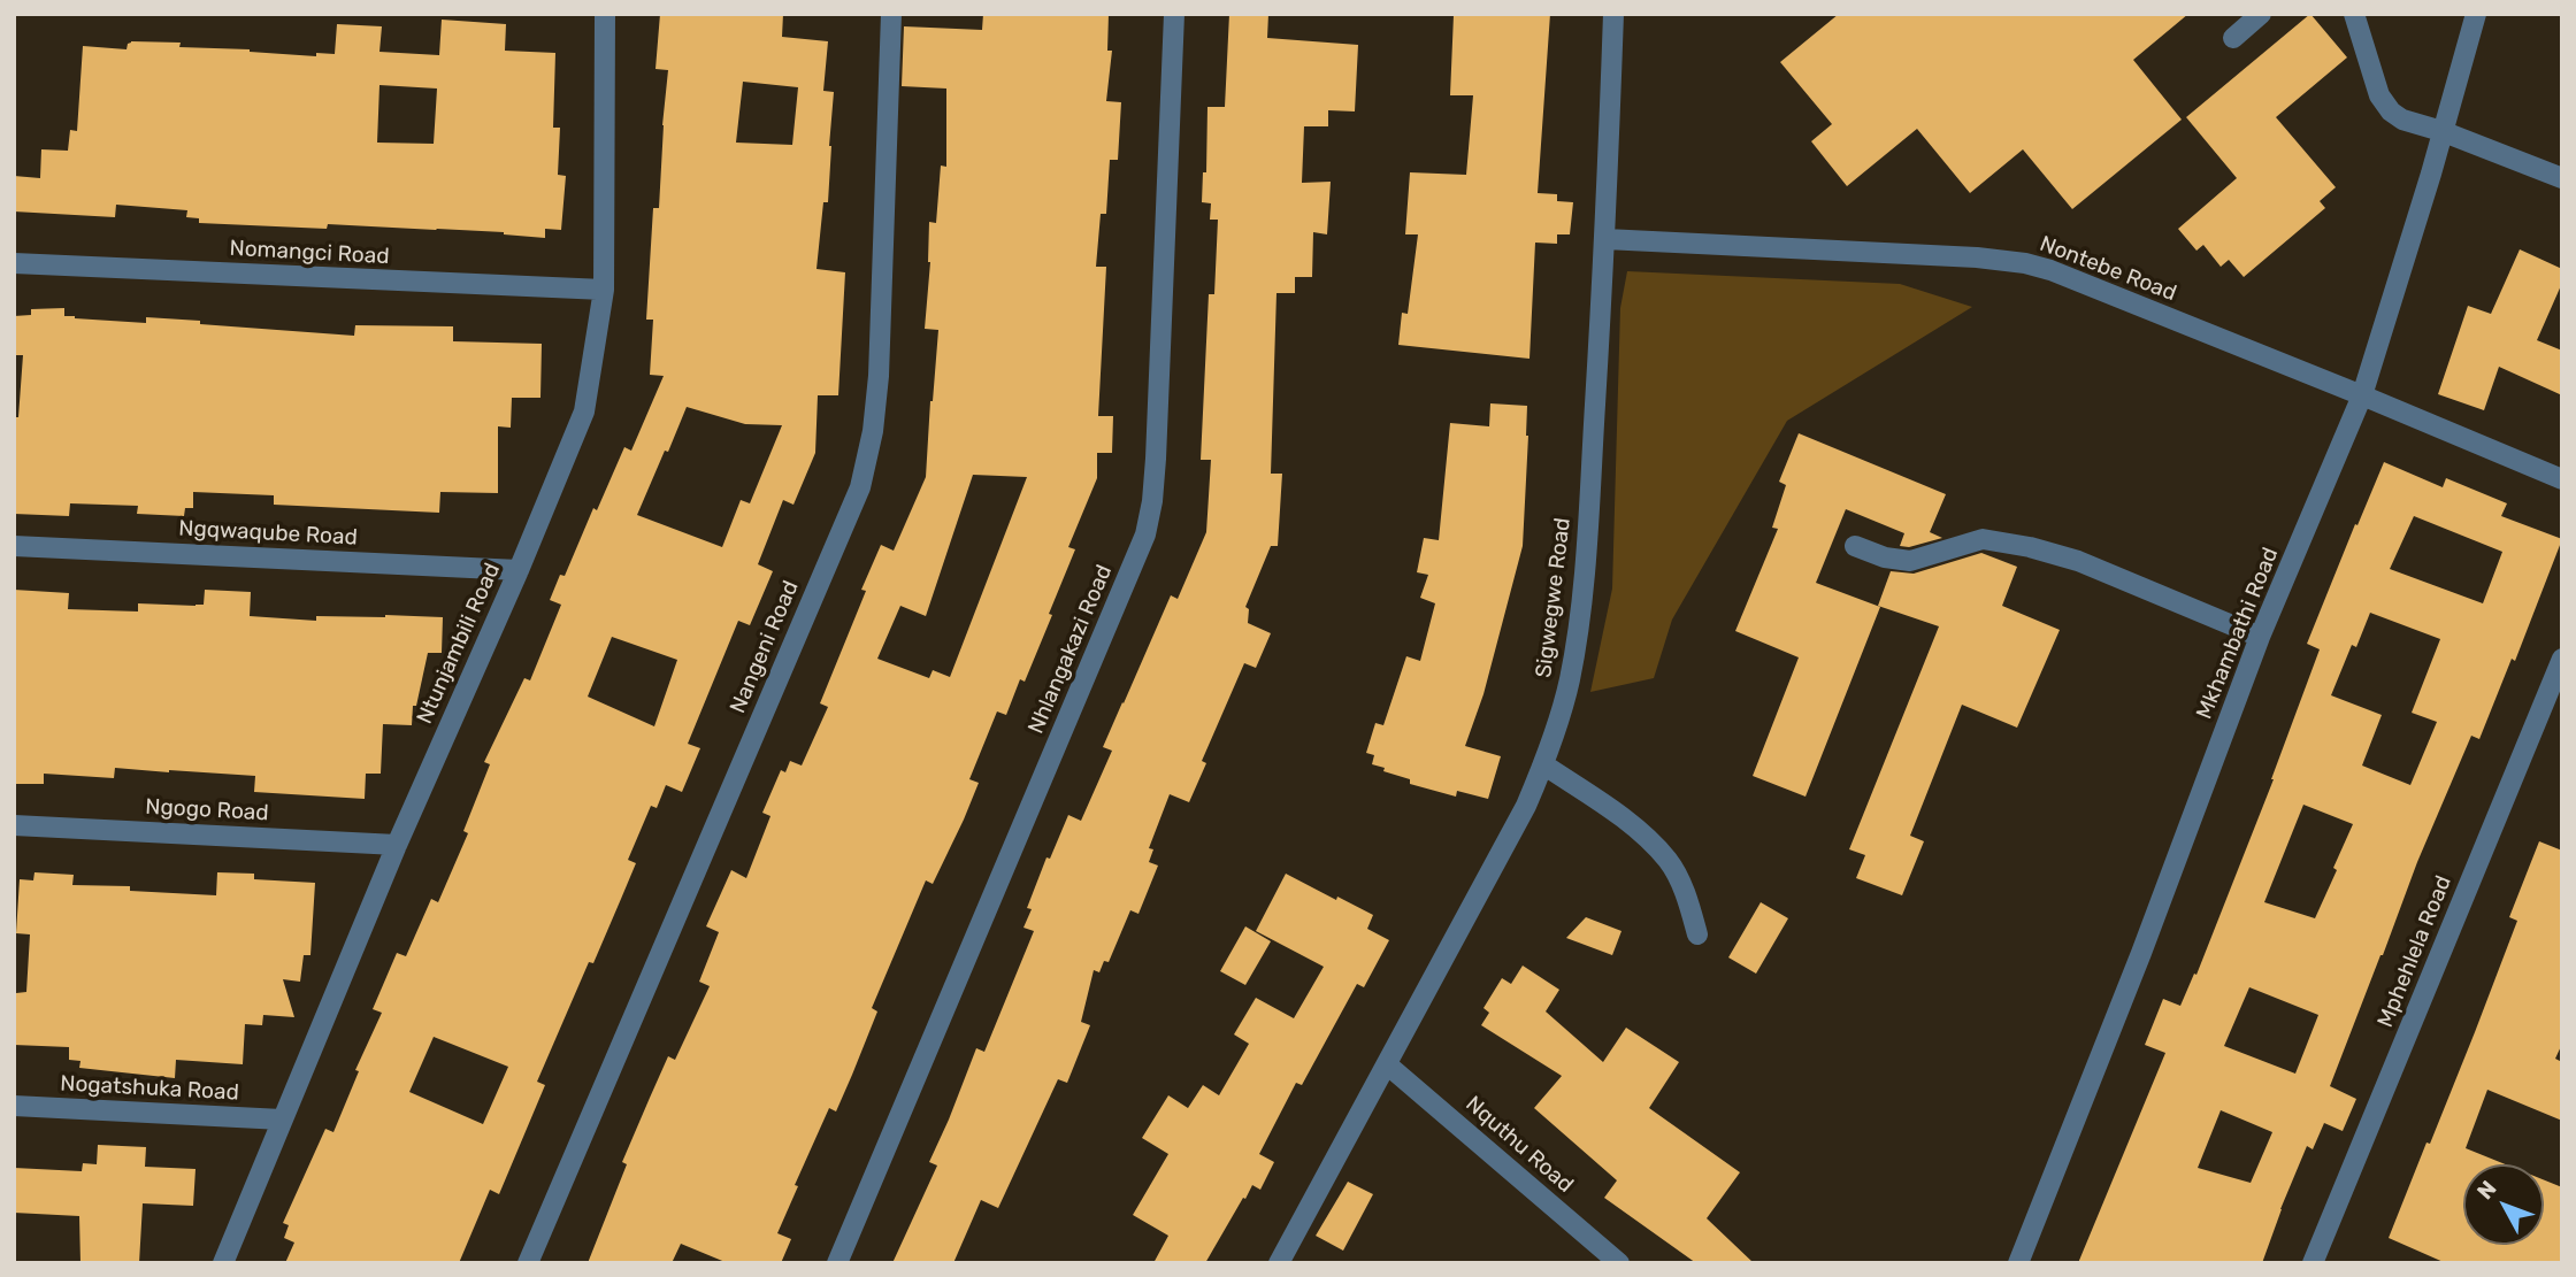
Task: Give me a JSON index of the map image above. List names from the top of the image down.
{
  "streets": {
    "street": [
      "Nomangci Road",
      "Nontebe Road",
      "Ngqwaqube Road",
      "Sigwegwe Road",
      "Mkhambathi Road",
      "Ntunjambili Road",
      "Nangeni Road",
      "Nhlangakazi Road",
      "Ngogo Road",
      "Mphehlela Road",
      "Nogatshuka Road",
      "Nquthu Road"
    ]
  },
  "crossings": [
    ["Nomangci Road", "Ntunjambili Road"],
    ["Nontebe Road", "Sigwegwe Road"],
    ["Nontebe Road", "Mkhambathi Road"],
    ["Ngqwaqube Road", "Ntunjambili Road"],
    ["Sigwegwe Road", "Nquthu Road"],
    ["Ntunjambili Road", "Ngogo Road"],
    ["Ntunjambili Road", "Nogatshuka Road"]
  ],
  "north": "top left"
}
